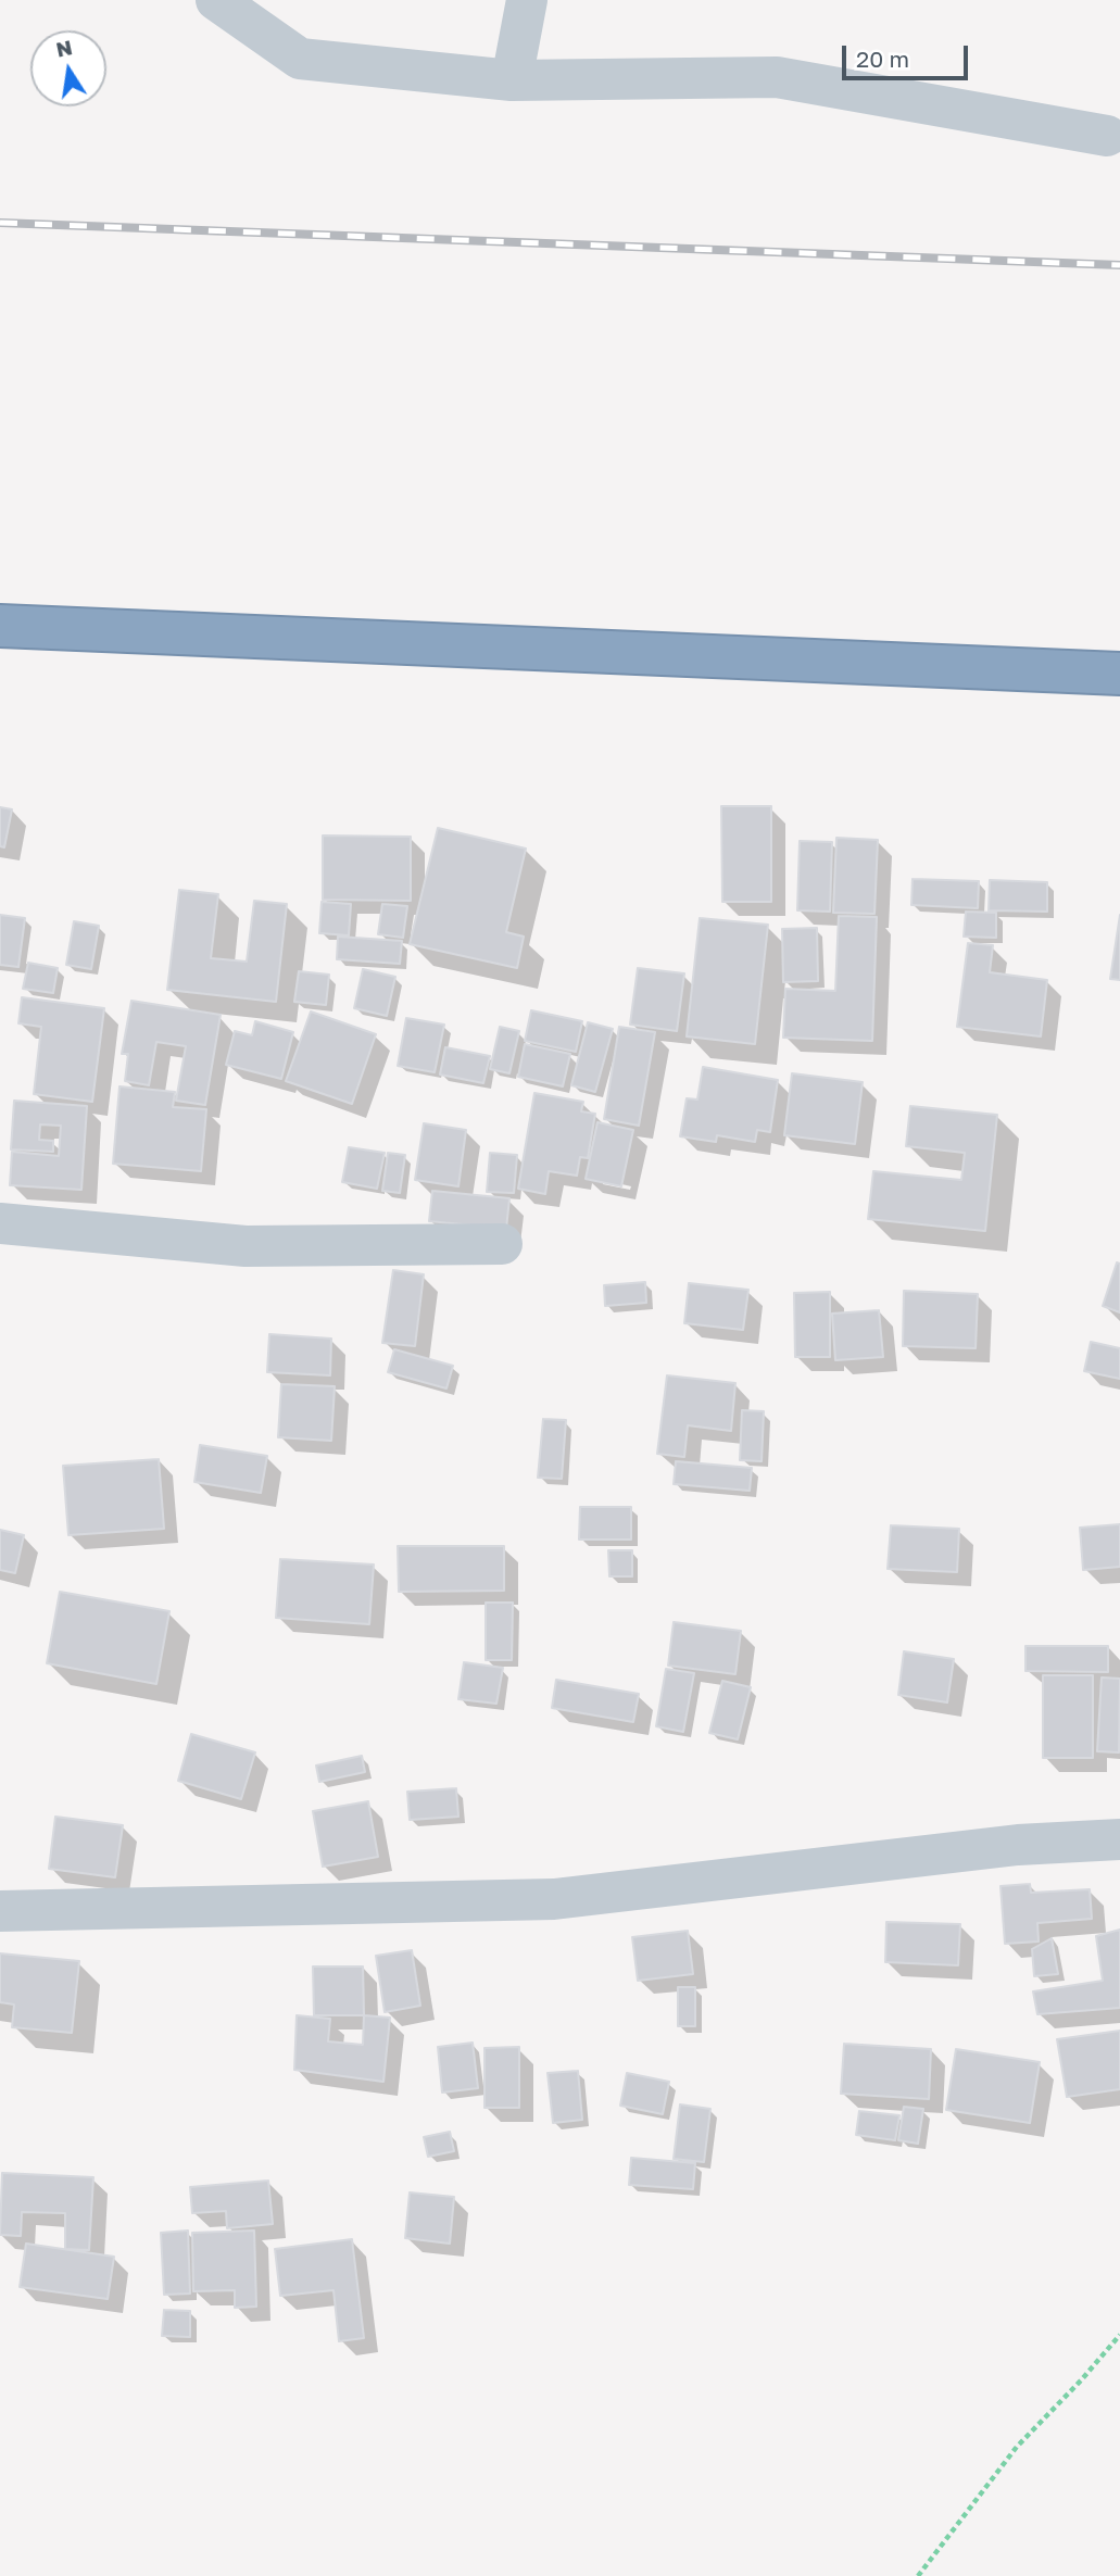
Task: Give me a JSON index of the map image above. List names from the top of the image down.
{
  "scale_bar": "20 m",
  "north": "top"
}
